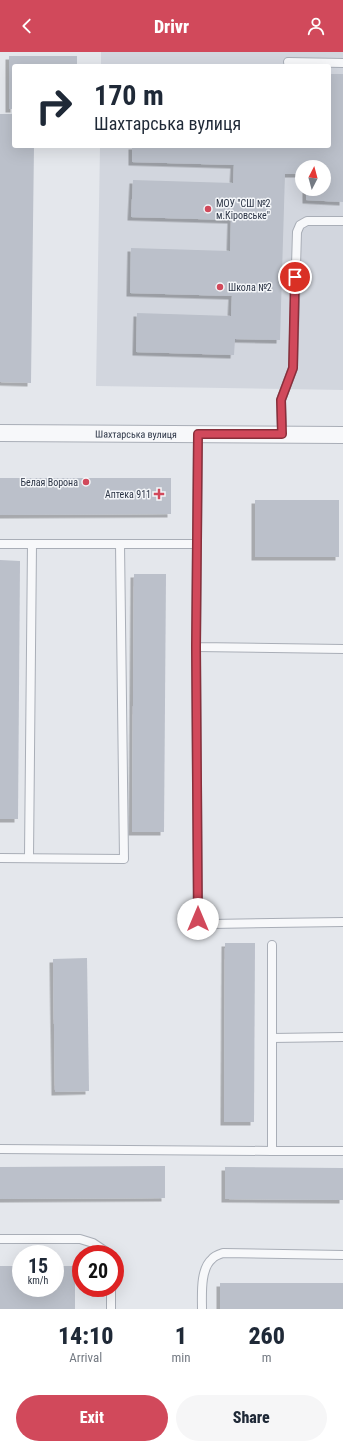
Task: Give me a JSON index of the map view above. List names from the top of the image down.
{
  "streets": {
    "street": ["Шахтарська вулиця"]
  },
  "places": {
    "other": ["МОУ \"СШ №2 м.Кіровське\"", "Школа №2", "Белая Ворона"],
    "health": ["Аптека 911"]
  },
  "north": "top",
  "page": {
    "header": "Drivr",
    "turn": ["170 m", "Шахтарська вулиця"],
    "speed": "15 km/h",
    "limit": "20",
    "eta": [
      "14:10",
      "Arrival",
      "1",
      "min",
      "260",
      "m"
    ],
    "buttons": ["Exit", "Share"]
  }
}
